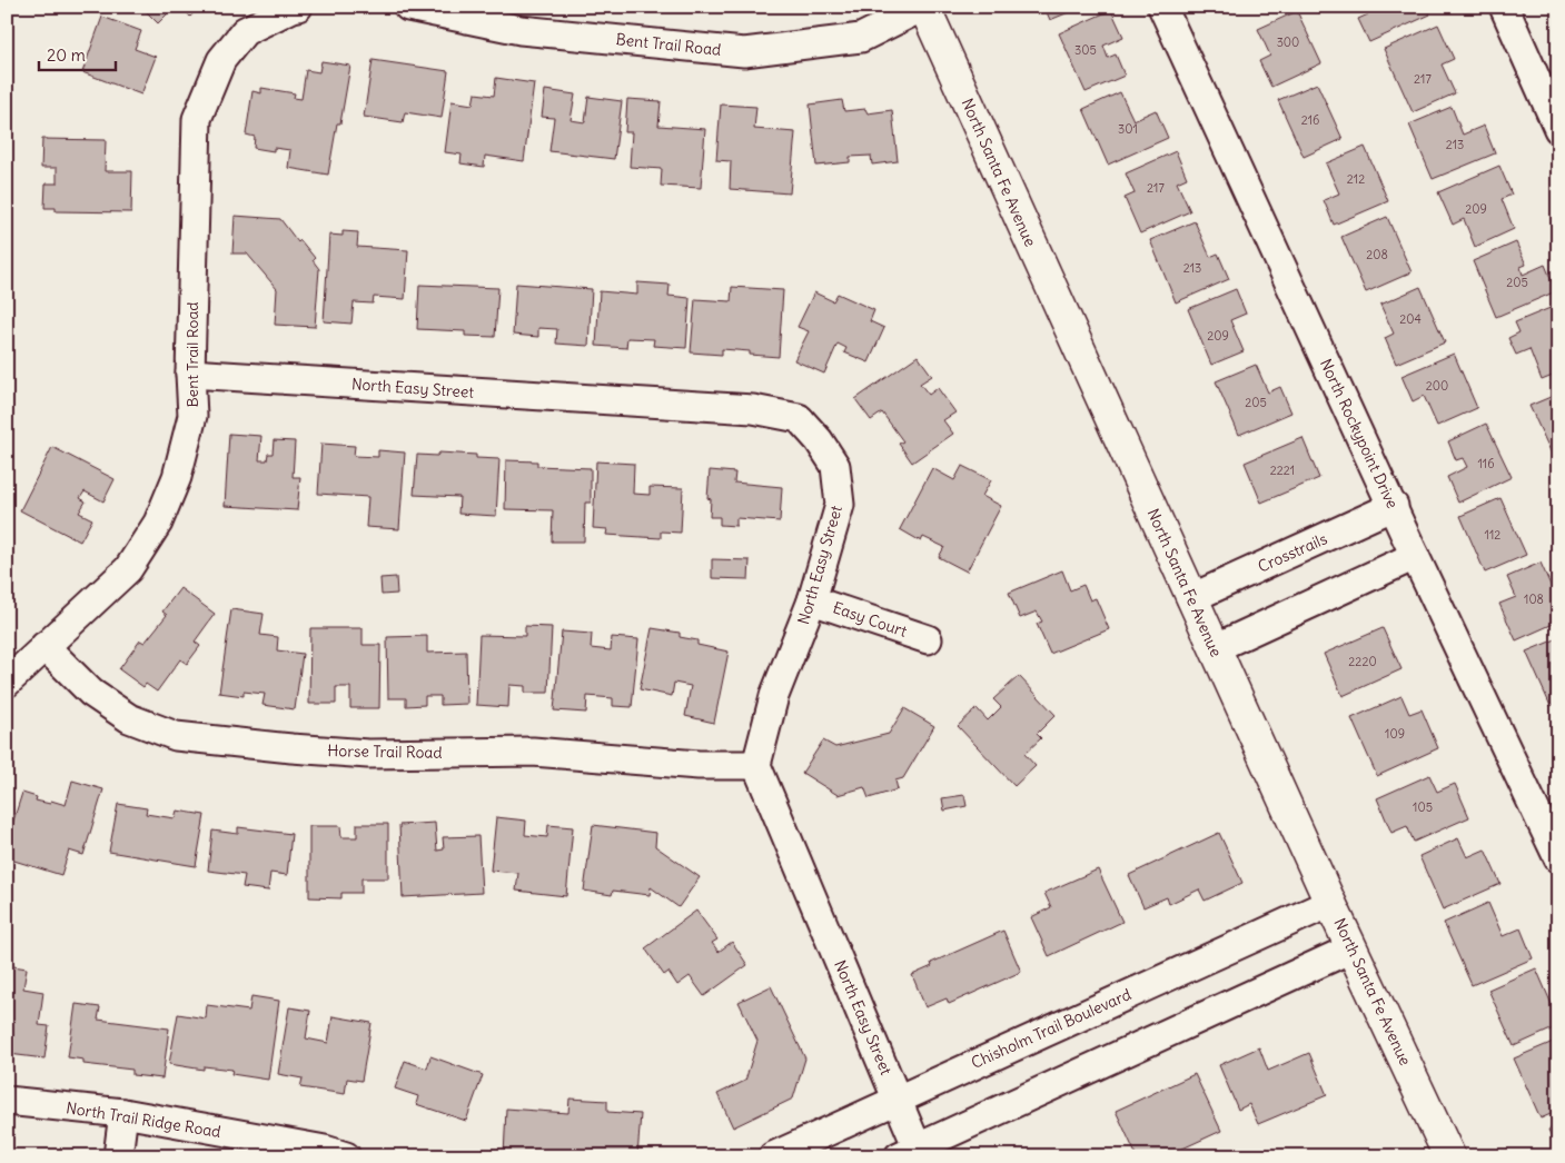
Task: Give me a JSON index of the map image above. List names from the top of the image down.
{
  "streets": {
    "main road": ["North Santa Fe Avenue"],
    "street": [
      "Bent Trail Road",
      "North Easy Street",
      "North Rockypoint Drive",
      "Crosstrails",
      "Easy Court",
      "Horse Trail Road",
      "Chisholm Trail Boulevard",
      "North Trail Ridge Road"
    ]
  },
  "crossings": [
    ["Bent Trail Road", "North Santa Fe Avenue"],
    ["Bent Trail Road", "North Easy Street"],
    ["Bent Trail Road", "Horse Trail Road"],
    ["North Santa Fe Avenue", "Crosstrails"],
    ["North Santa Fe Avenue", "Chisholm Trail Boulevard"],
    ["North Easy Street", "Easy Court"],
    ["North Easy Street", "Horse Trail Road"],
    ["North Easy Street", "Chisholm Trail Boulevard"],
    ["North Rockypoint Drive", "Crosstrails"]
  ],
  "house_numbers": [
    "300",
    "305",
    "217",
    "216",
    "301",
    "213",
    "212",
    "217",
    "209",
    "208",
    "213",
    "205",
    "204",
    "209",
    "200",
    "205",
    "116",
    "2221",
    "112",
    "108",
    "2220",
    "109",
    "105"
  ],
  "scale_bar": "20 m"
}
